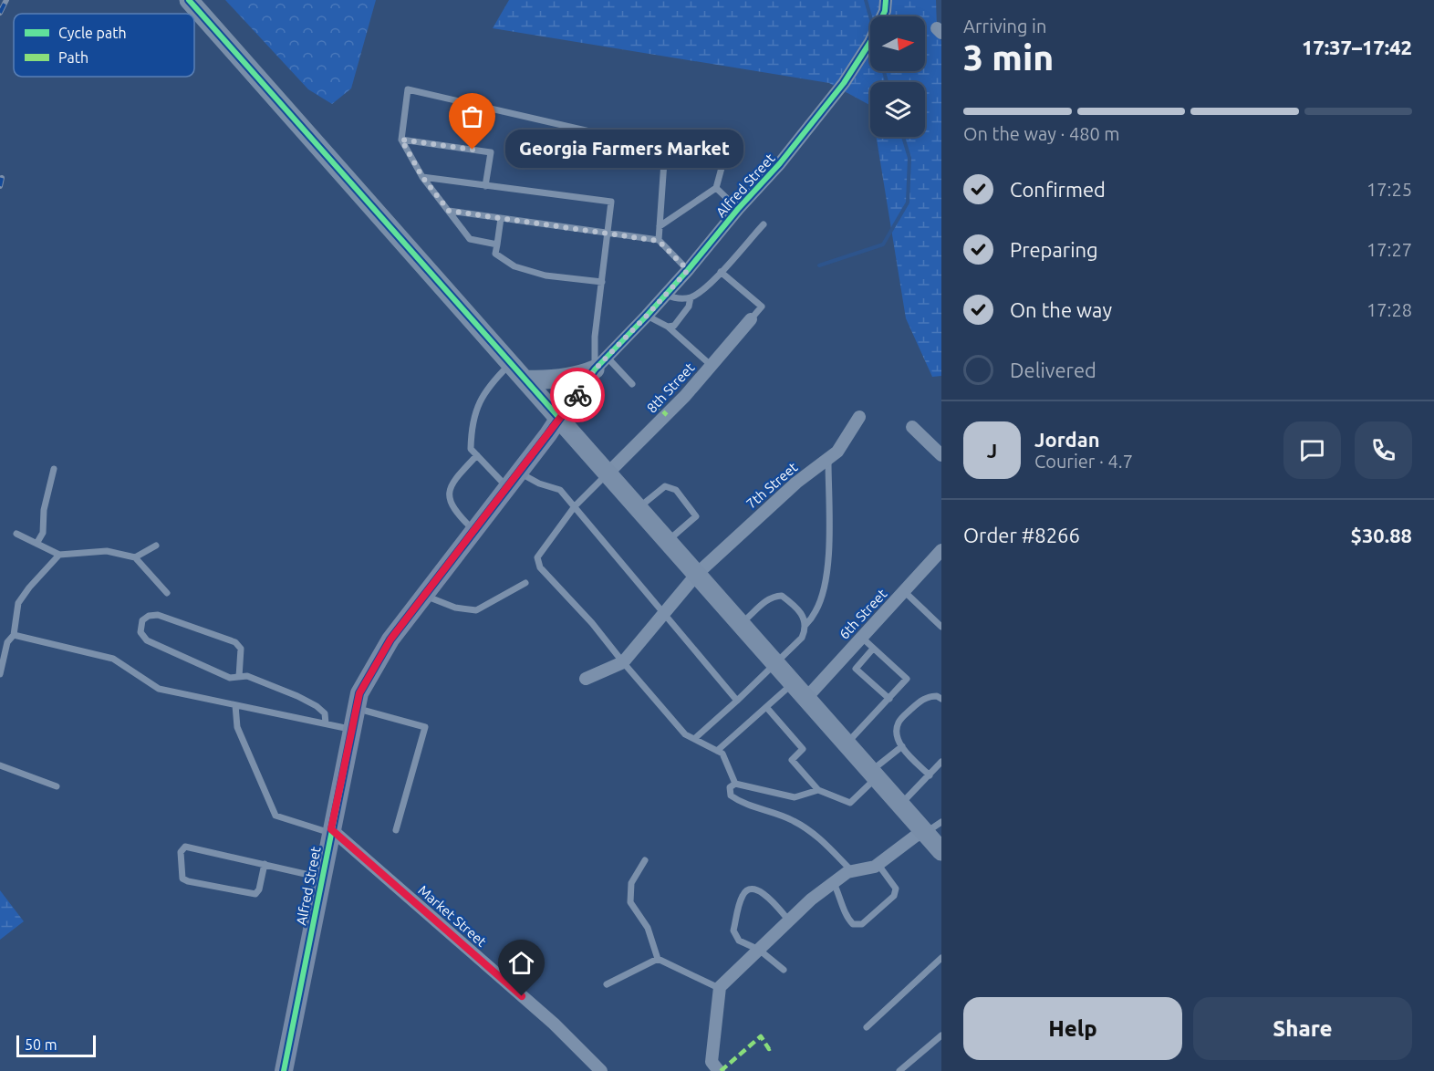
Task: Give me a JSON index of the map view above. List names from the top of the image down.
{
  "streets": {
    "main road": ["Alfred Street"],
    "street": [
      "8th Street",
      "7th Street",
      "6th Street",
      "Market Street"
    ]
  },
  "crossings": [
    ["Alfred Street", "Market Street"]
  ],
  "places": ["Georgia Farmers Market"],
  "legend": ["Cycle path", "Path"],
  "scale_bar": "50 m",
  "north": "right",
  "page": {
    "heading": ["3 min", "Arriving in", "17:37–17:42"],
    "panel": [
      "Jordan",
      "Courier · 4.7",
      "Order #8266",
      "$30.88"
    ],
    "bar": "On the way · 480 m",
    "bubble": "Georgia Farmers Market",
    "list": [
      ["Confirmed", "17:25"],
      ["Preparing", "17:27"],
      ["On the way", "17:28"],
      "Delivered"
    ],
    "round": "J",
    "buttons": ["Help", "Share"],
    "scale": "50 m"
  }
}
